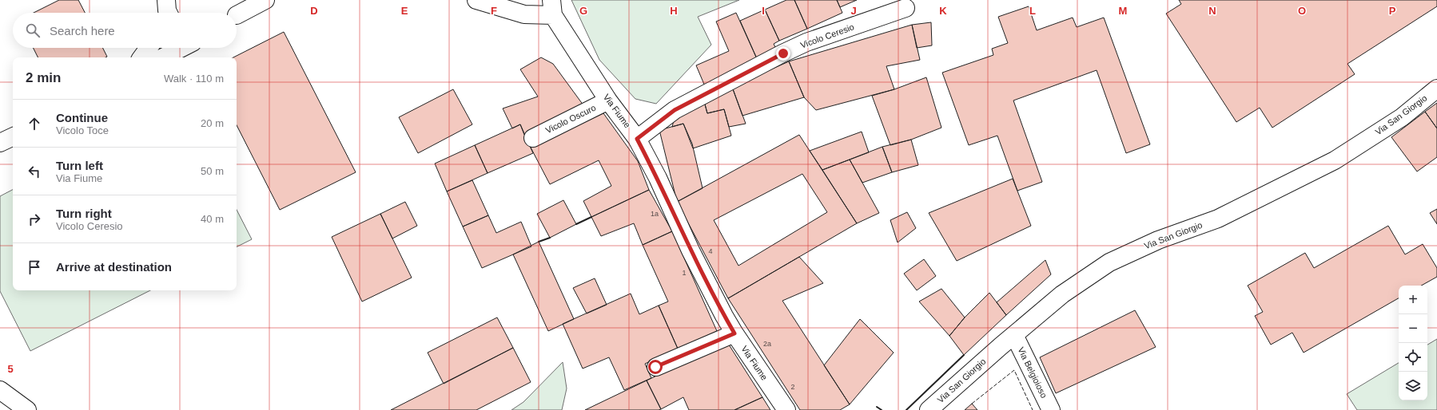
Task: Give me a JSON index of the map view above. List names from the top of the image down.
{
  "streets": {
    "street": [
      "Vicolo Ceresio",
      "Via Fiume",
      "Via San Giorgio",
      "Vicolo Oscuro",
      "Via Belgioioso"
    ]
  },
  "crossings": [
    ["Vicolo Ceresio", "Via Fiume"],
    ["Via Fiume", "Vicolo Oscuro"],
    ["Via San Giorgio", "Via Belgioioso"]
  ],
  "house_numbers": [
    "1a",
    "4",
    "1",
    "2a",
    "2"
  ],
  "page": {
    "search": "Search here",
    "heading": ["2 min", "Walk · 110 m"],
    "list": [
      ["Continue", "Vicolo Toce", "20 m"],
      ["Turn left", "Via Fiume", "50 m"],
      ["Turn right", "Vicolo Ceresio", "40 m"],
      "Arrive at destination"
    ],
    "map_buttons": ["+", "−"]
  },
  "grid": {
    "columns": [
      "D",
      "E",
      "F",
      "G",
      "H",
      "I",
      "J",
      "K",
      "L",
      "M",
      "N",
      "O",
      "P"
    ],
    "rows": ["5"]
  }
}
